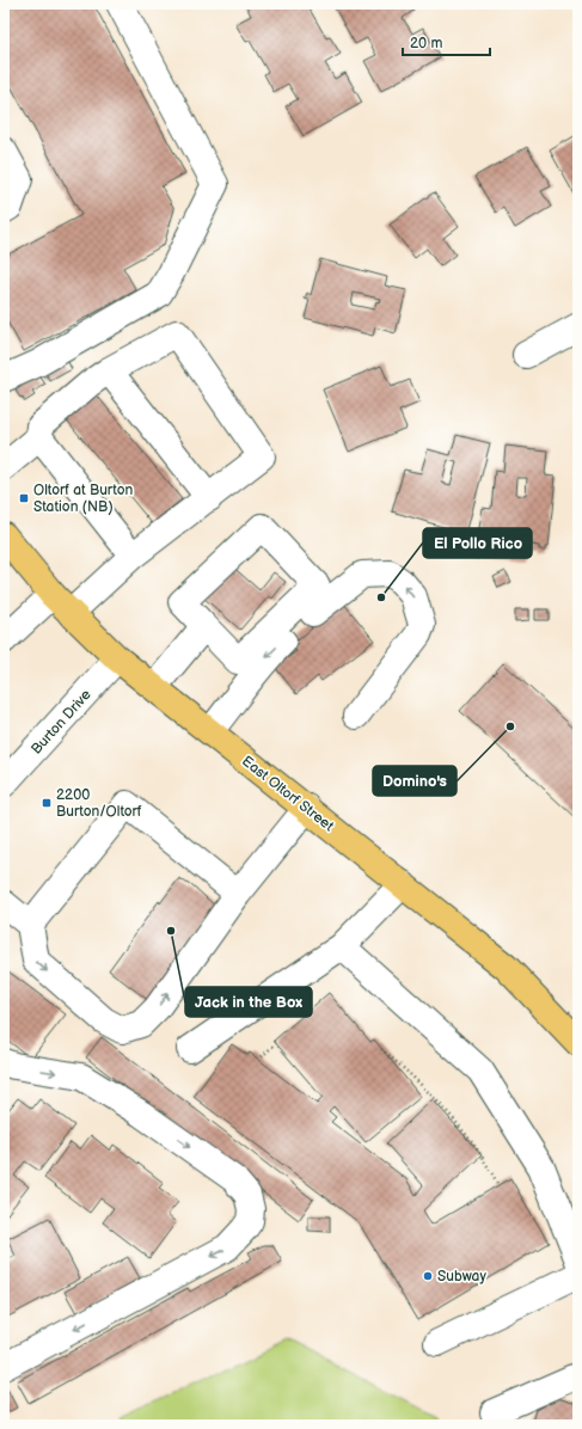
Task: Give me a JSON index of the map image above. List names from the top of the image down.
{
  "streets": {
    "main road": ["East Oltorf Street"],
    "street": ["Burton Drive"]
  },
  "crossings": [
    ["Burton Drive", "East Oltorf Street"]
  ],
  "places": {
    "transit": ["Oltorf at Burton Station (NB)", "2200 Burton/Oltorf"],
    "other": [
      "El Pollo Rico",
      "Domino's",
      "Jack in the Box",
      "Subway"
    ]
  },
  "scale_bar": "20 m"
}
